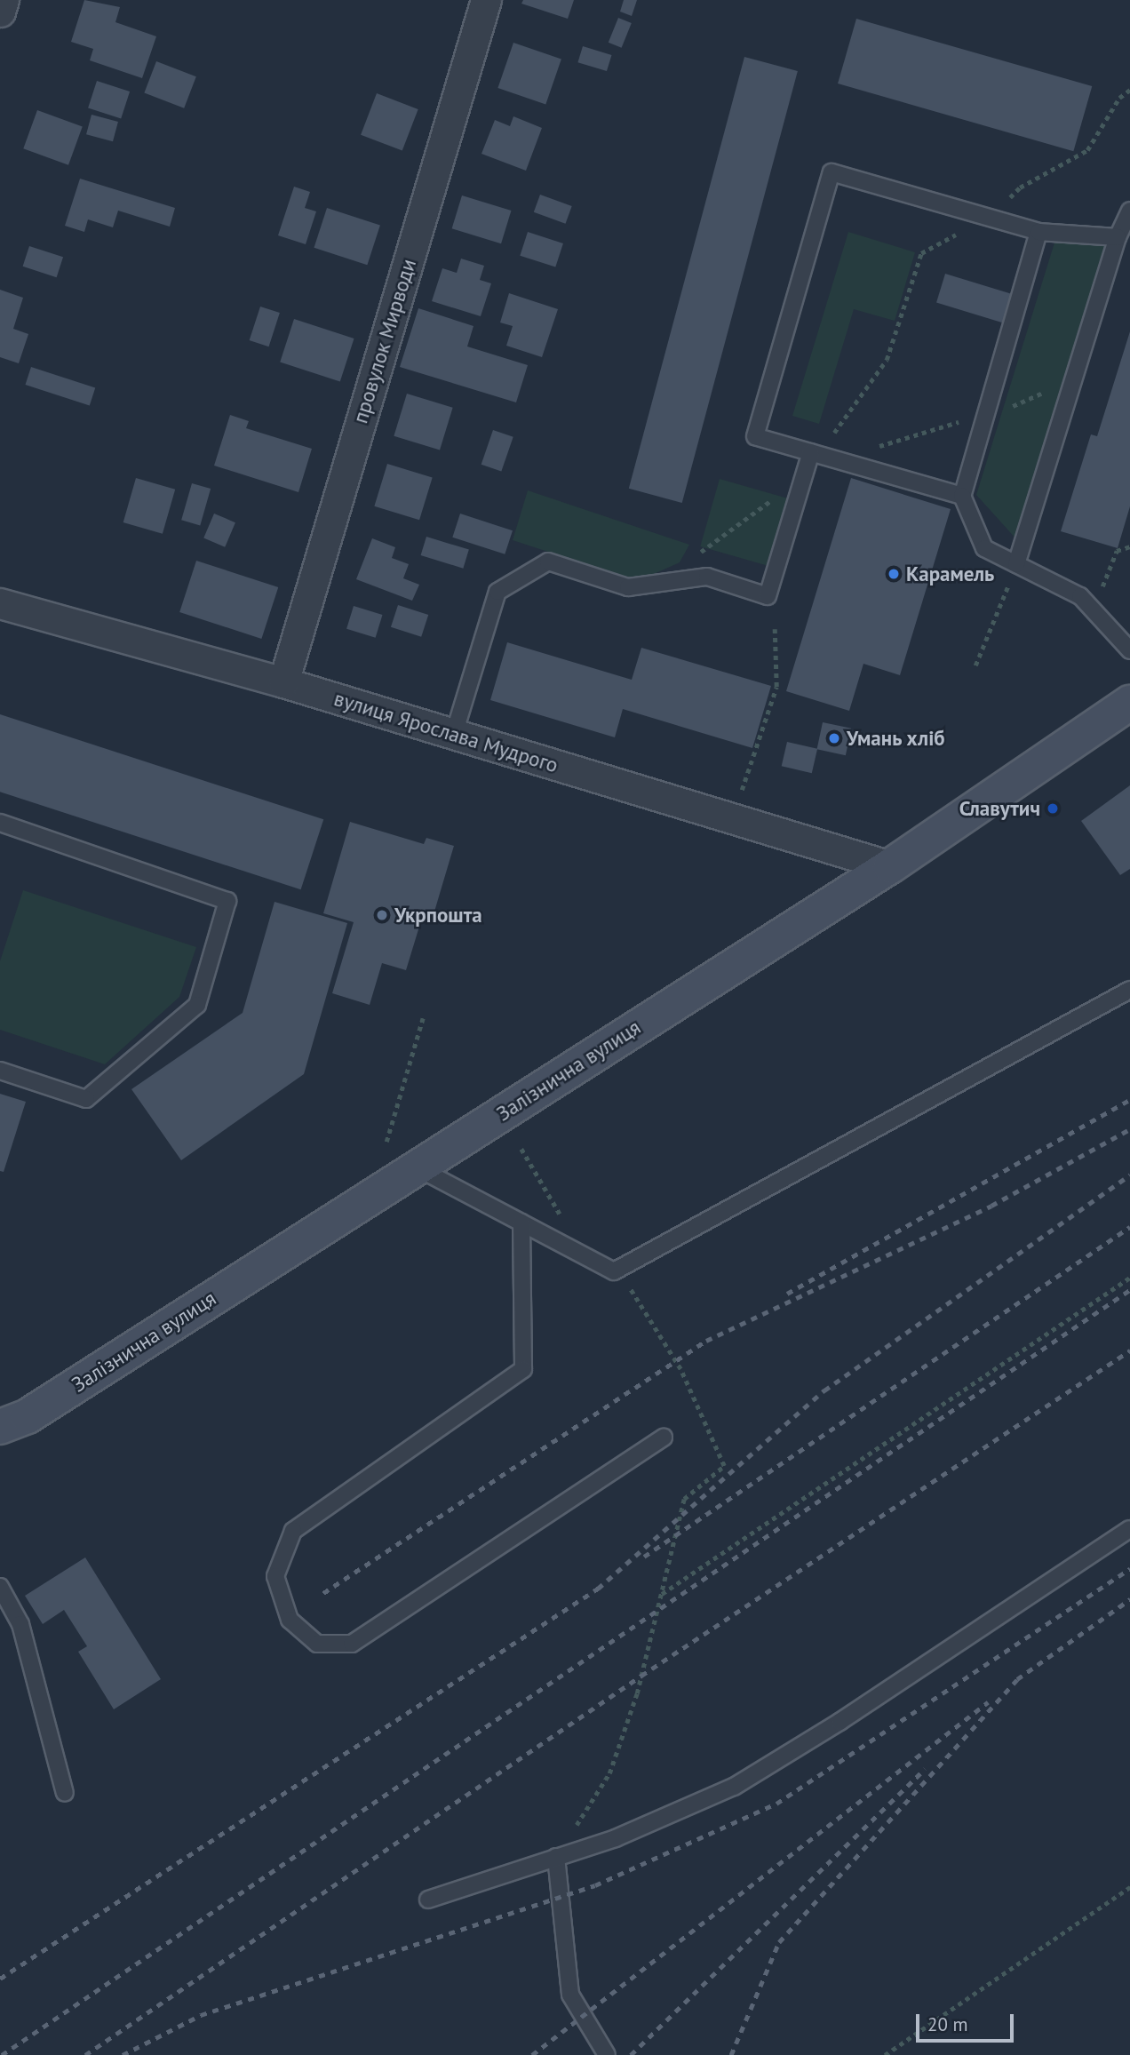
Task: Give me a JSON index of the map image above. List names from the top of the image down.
{
  "streets": {
    "main road": ["Залізнична вулиця"],
    "street": ["провулок Мирводи", "вулиця Ярослава Мудрого"]
  },
  "crossings": [
    ["провулок Мирводи", "вулиця Ярослава Мудрого"],
    ["вулиця Ярослава Мудрого", "Залізнична вулиця"]
  ],
  "places": [
    "Карамель",
    "Умань хліб",
    "Славутич",
    "Укрпошта"
  ],
  "scale_bar": "20 m"
}
